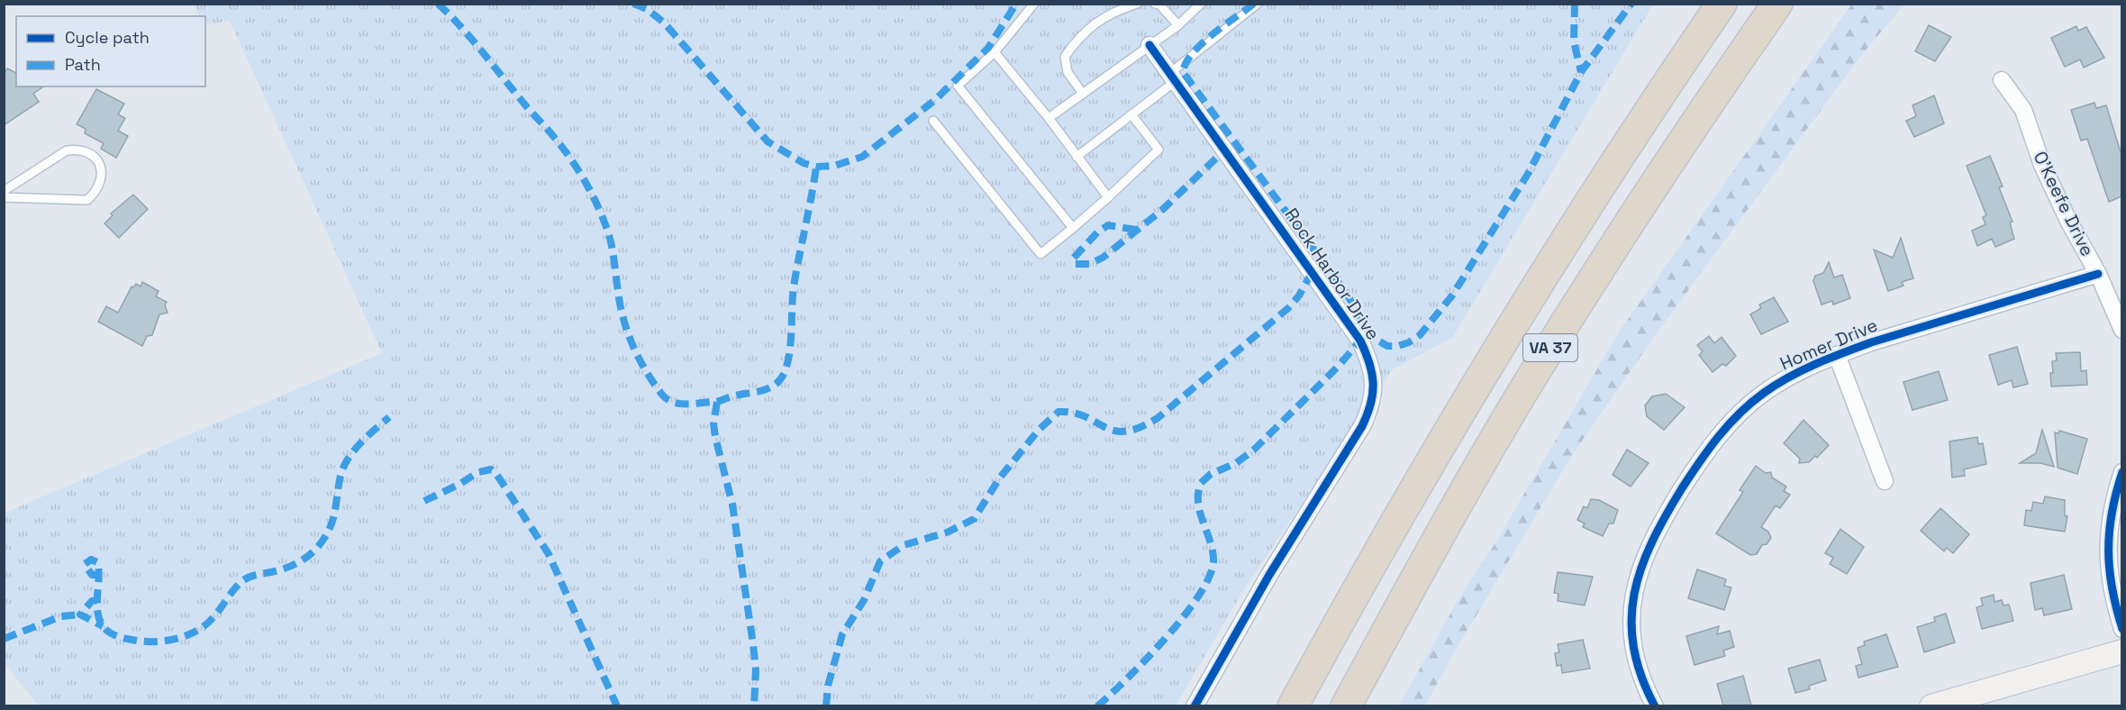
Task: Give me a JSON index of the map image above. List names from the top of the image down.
{
  "streets": {
    "highway": ["VA 37"],
    "street": ["O'Keefe Drive", "Rock Harbor Drive", "Homer Drive"]
  },
  "crossings": [
    ["O'Keefe Drive", "Homer Drive"]
  ],
  "legend": ["Cycle path", "Path"]
}
